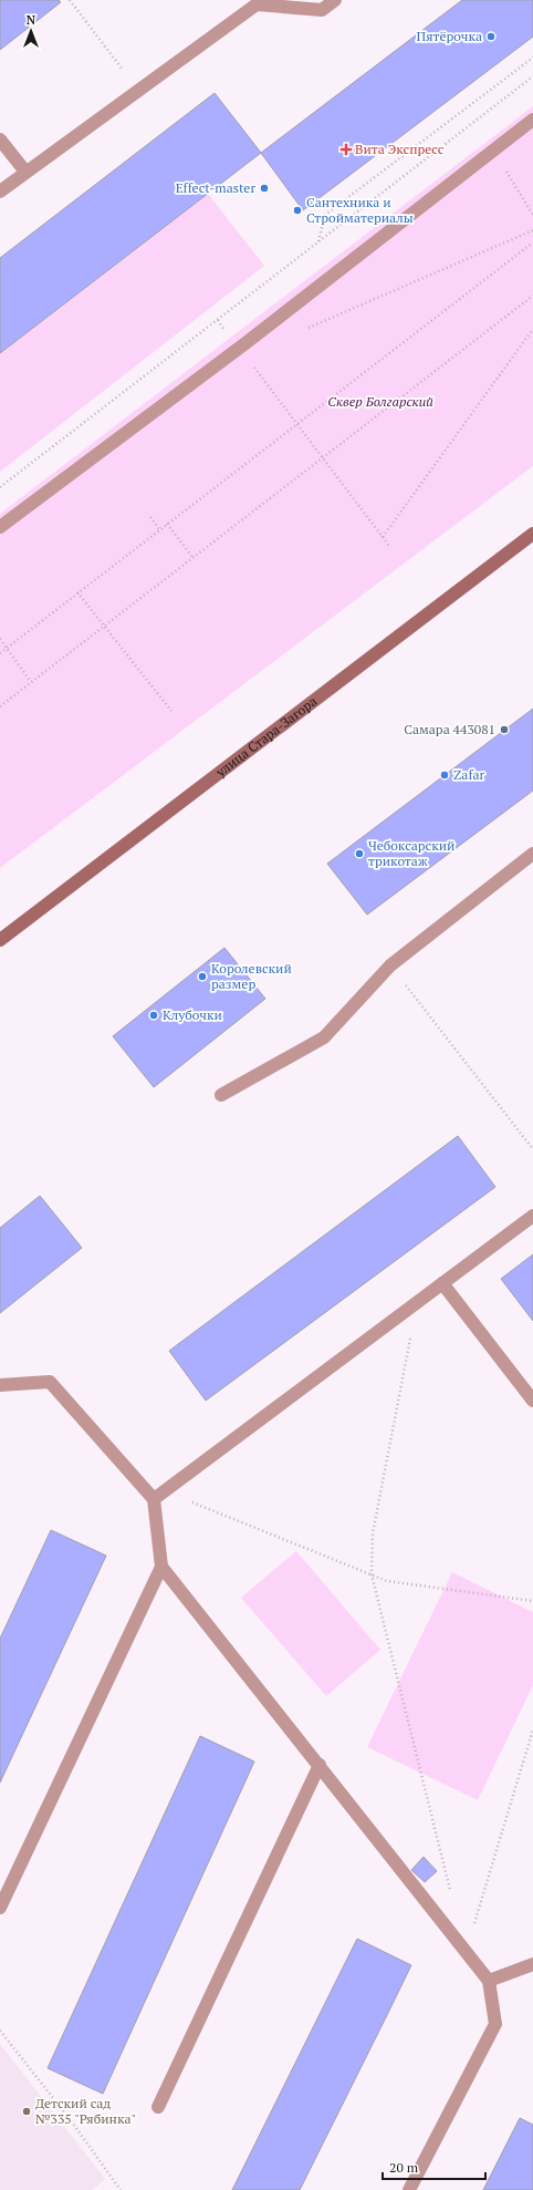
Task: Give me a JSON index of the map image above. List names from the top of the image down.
{
  "streets": {
    "main road": ["улица Стара-Загора"]
  },
  "parks": ["Сквер Болгарский"],
  "places": {
    "other": [
      "Пятёрочка",
      "Effect-master",
      "Сантехника и Стройматериалы",
      "Самара 443081",
      "Zafar",
      "Чебоксарский трикотаж",
      "Королевский размер",
      "Клубочки",
      "Детский сад №335 \"Рябинка\""
    ],
    "health": ["Вита Экспресс"]
  },
  "scale_bar": "20 m",
  "north": "top"
}
